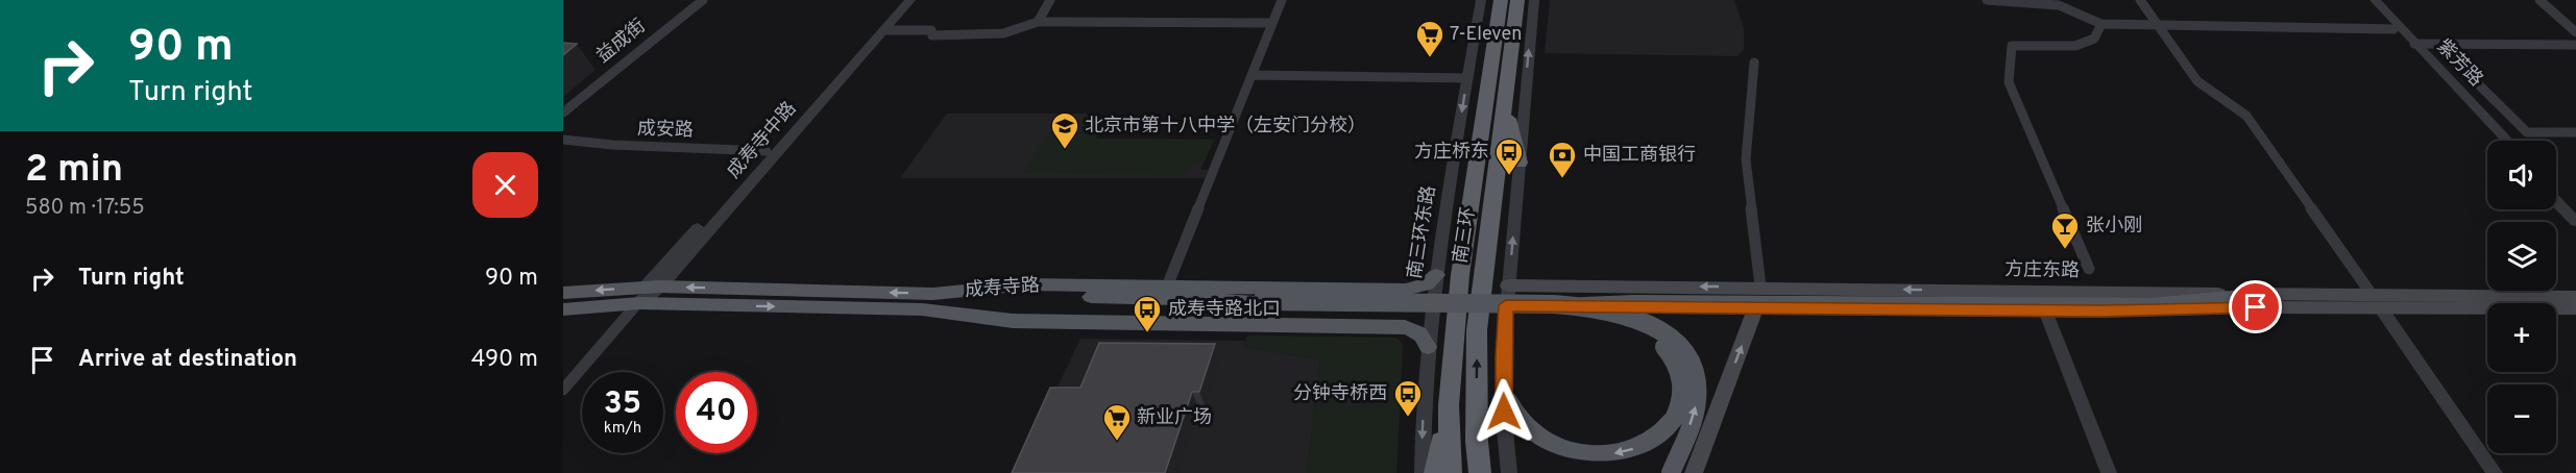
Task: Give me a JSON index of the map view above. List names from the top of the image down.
{
  "streets": {
    "highway": ["南三环"],
    "main road": ["方庄东路", "成寿寺路"],
    "street": [
      "益成街",
      "紫芳路",
      "成安路",
      "成寿寺中路",
      "南三环东路"
    ]
  },
  "crossings": [
    ["成安路", "成寿寺中路"],
    ["成寿寺中路", "成寿寺路"],
    ["南三环东路", "成寿寺路"]
  ],
  "places": {
    "supermarket": ["7-Eleven", "新业广场"],
    "school or university": ["北京市第十八中学（左安门分校）"],
    "bus stop": ["方庄桥东", "成寿寺路北口", "分钟寺桥西"],
    "bank": ["中国工商银行"],
    "bar": ["张小刚"]
  },
  "page": {
    "turn": ["90 m", "Turn right"],
    "heading": ["2 min", "580 m · 17:55"],
    "map_buttons": ["+", "−"],
    "list": [
      {
        "name": "Turn right",
        "value": "90 m"
      },
      {
        "name": "Arrive at destination",
        "value": "490 m"
      }
    ],
    "speed": "35 km/h",
    "limit": "40"
  }
}
